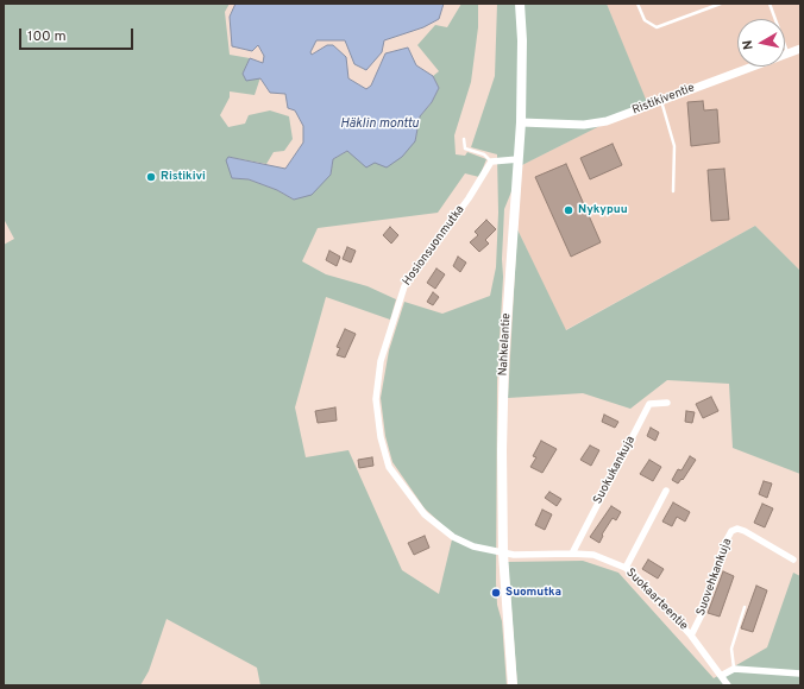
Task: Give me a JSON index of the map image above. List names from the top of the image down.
{
  "streets": {
    "main road": ["Nahkelantie"],
    "street": [
      "Ristikiventie",
      "Hosionsuonmutka",
      "Suokukankuja",
      "Suovehkankuja",
      "Suokaarteentie"
    ]
  },
  "crossings": [
    ["Ristikiventie", "Nahkelantie"],
    ["Hosionsuonmutka", "Nahkelantie"],
    ["Hosionsuonmutka", "Suokaarteentie"],
    ["Nahkelantie", "Suokaarteentie"],
    ["Suokukankuja", "Suokaarteentie"],
    ["Suovehkankuja", "Suokaarteentie"]
  ],
  "water": ["Häklin monttu"],
  "places": ["Ristikivi", "Nykypuu", "Suomutka"],
  "scale_bar": "100 m",
  "north": "left"
}
